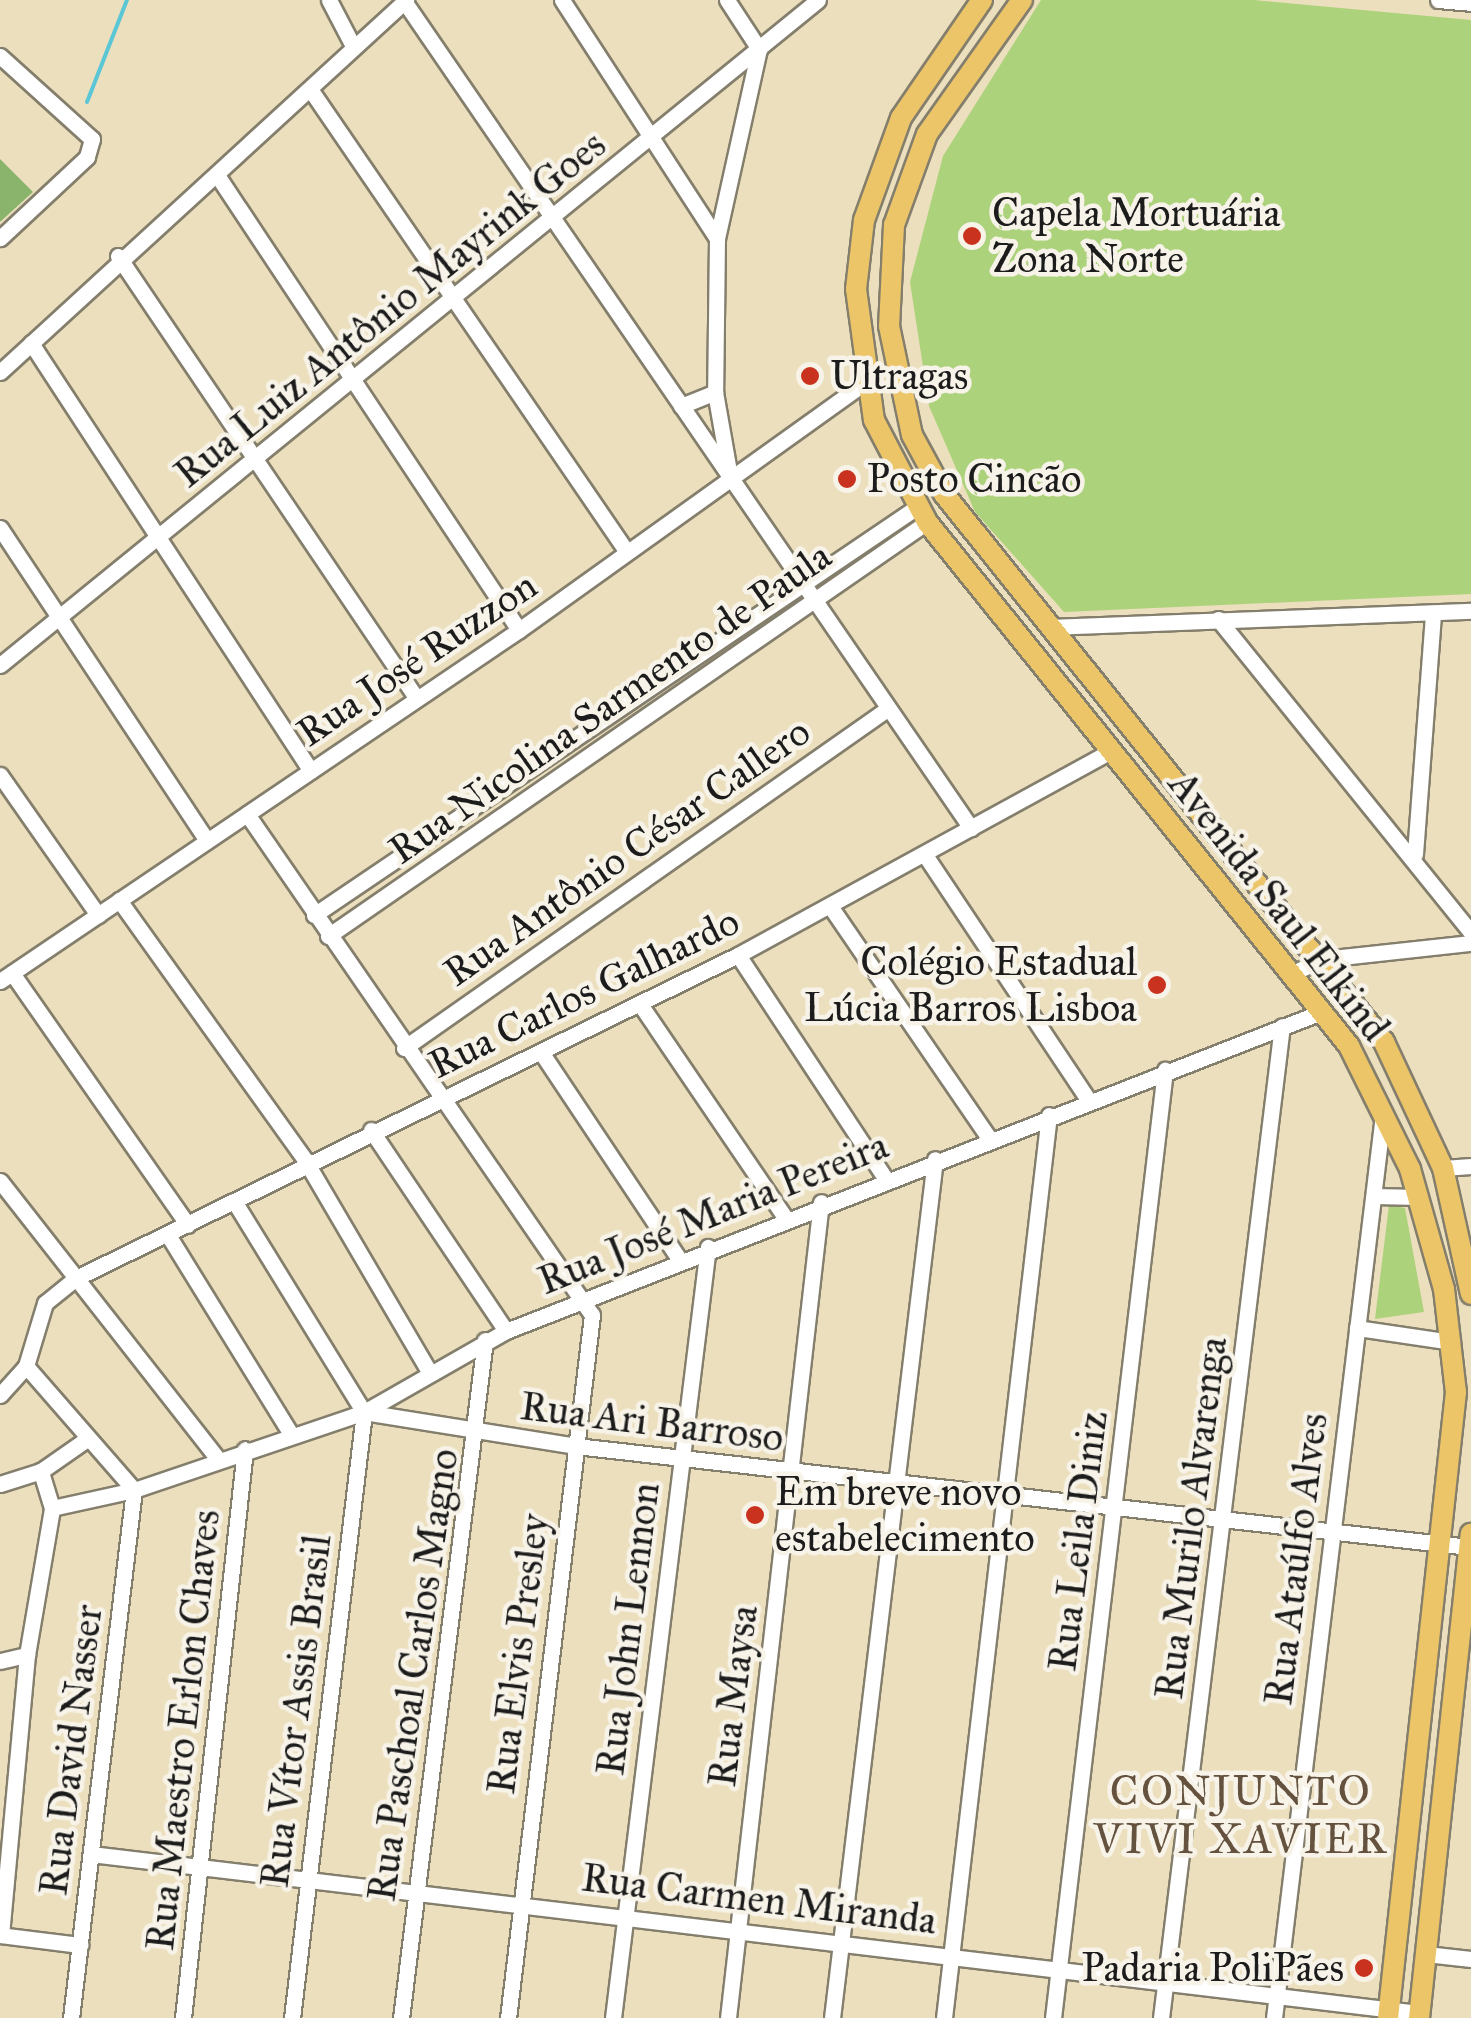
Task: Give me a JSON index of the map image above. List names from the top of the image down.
{
  "streets": {
    "main road": ["Avenida Saul Elkind"],
    "street": [
      "Rua Luiz Antônio Mayrink Goes",
      "Rua José Ruzzon",
      "Rua Nicolina Sarmento de Paula",
      "Rua Antônio César Callero",
      "Rua Carlos Galhardo",
      "Rua José Maria Pereira",
      "Rua Ari Barroso",
      "Rua Murilo Alvarenga",
      "Rua Leila Diniz",
      "Rua Ataúlfo Alves",
      "Rua John Lennon",
      "Rua Elvis Presley",
      "Rua Paschoal Carlos Magno",
      "Rua Maysa",
      "Rua Vítor Assis Brasil",
      "Rua Maestro Erlon Chaves",
      "Rua David Nasser",
      "Rua Carmen Miranda"
    ]
  },
  "crossings": [
    ["Rua José Ruzzon", "Avenida Saul Elkind"],
    ["Rua Nicolina Sarmento de Paula", "Avenida Saul Elkind"],
    ["Avenida Saul Elkind", "Rua Carlos Galhardo"],
    ["Avenida Saul Elkind", "Rua José Maria Pereira"],
    ["Avenida Saul Elkind", "Rua Ari Barroso"],
    ["Avenida Saul Elkind", "Rua Ataúlfo Alves"],
    ["Avenida Saul Elkind", "Rua Carmen Miranda"],
    ["Rua José Maria Pereira", "Rua Ari Barroso"],
    ["Rua José Maria Pereira", "Rua Murilo Alvarenga"],
    ["Rua José Maria Pereira", "Rua Leila Diniz"],
    ["Rua José Maria Pereira", "Rua John Lennon"],
    ["Rua José Maria Pereira", "Rua Elvis Presley"],
    ["Rua José Maria Pereira", "Rua Paschoal Carlos Magno"],
    ["Rua José Maria Pereira", "Rua Maysa"],
    ["Rua José Maria Pereira", "Rua Vítor Assis Brasil"],
    ["Rua José Maria Pereira", "Rua Maestro Erlon Chaves"],
    ["Rua José Maria Pereira", "Rua David Nasser"],
    ["Rua Ari Barroso", "Rua Murilo Alvarenga"],
    ["Rua Ari Barroso", "Rua Leila Diniz"],
    ["Rua Ari Barroso", "Rua Ataúlfo Alves"],
    ["Rua Ari Barroso", "Rua John Lennon"],
    ["Rua Ari Barroso", "Rua Elvis Presley"],
    ["Rua Ari Barroso", "Rua Paschoal Carlos Magno"],
    ["Rua Ari Barroso", "Rua Maysa"],
    ["Rua Ari Barroso", "Rua Vítor Assis Brasil"],
    ["Rua Murilo Alvarenga", "Rua Carmen Miranda"],
    ["Rua Leila Diniz", "Rua Carmen Miranda"],
    ["Rua Ataúlfo Alves", "Rua Carmen Miranda"],
    ["Rua John Lennon", "Rua Carmen Miranda"],
    ["Rua Elvis Presley", "Rua Carmen Miranda"],
    ["Rua Paschoal Carlos Magno", "Rua Carmen Miranda"],
    ["Rua Maysa", "Rua Carmen Miranda"],
    ["Rua Vítor Assis Brasil", "Rua Carmen Miranda"],
    ["Rua Maestro Erlon Chaves", "Rua Carmen Miranda"],
    ["Rua David Nasser", "Rua Carmen Miranda"]
  ],
  "districts": ["CONJUNTO VIVI XAVIER"],
  "places": [
    "Capela Mortuária Zona Norte",
    "Ultragas",
    "Posto Cincão",
    "Colégio Estadual Lúcia Barros Lisboa",
    "Em breve novo estabelecimento",
    "Padaria PoliPães"
  ]
}
